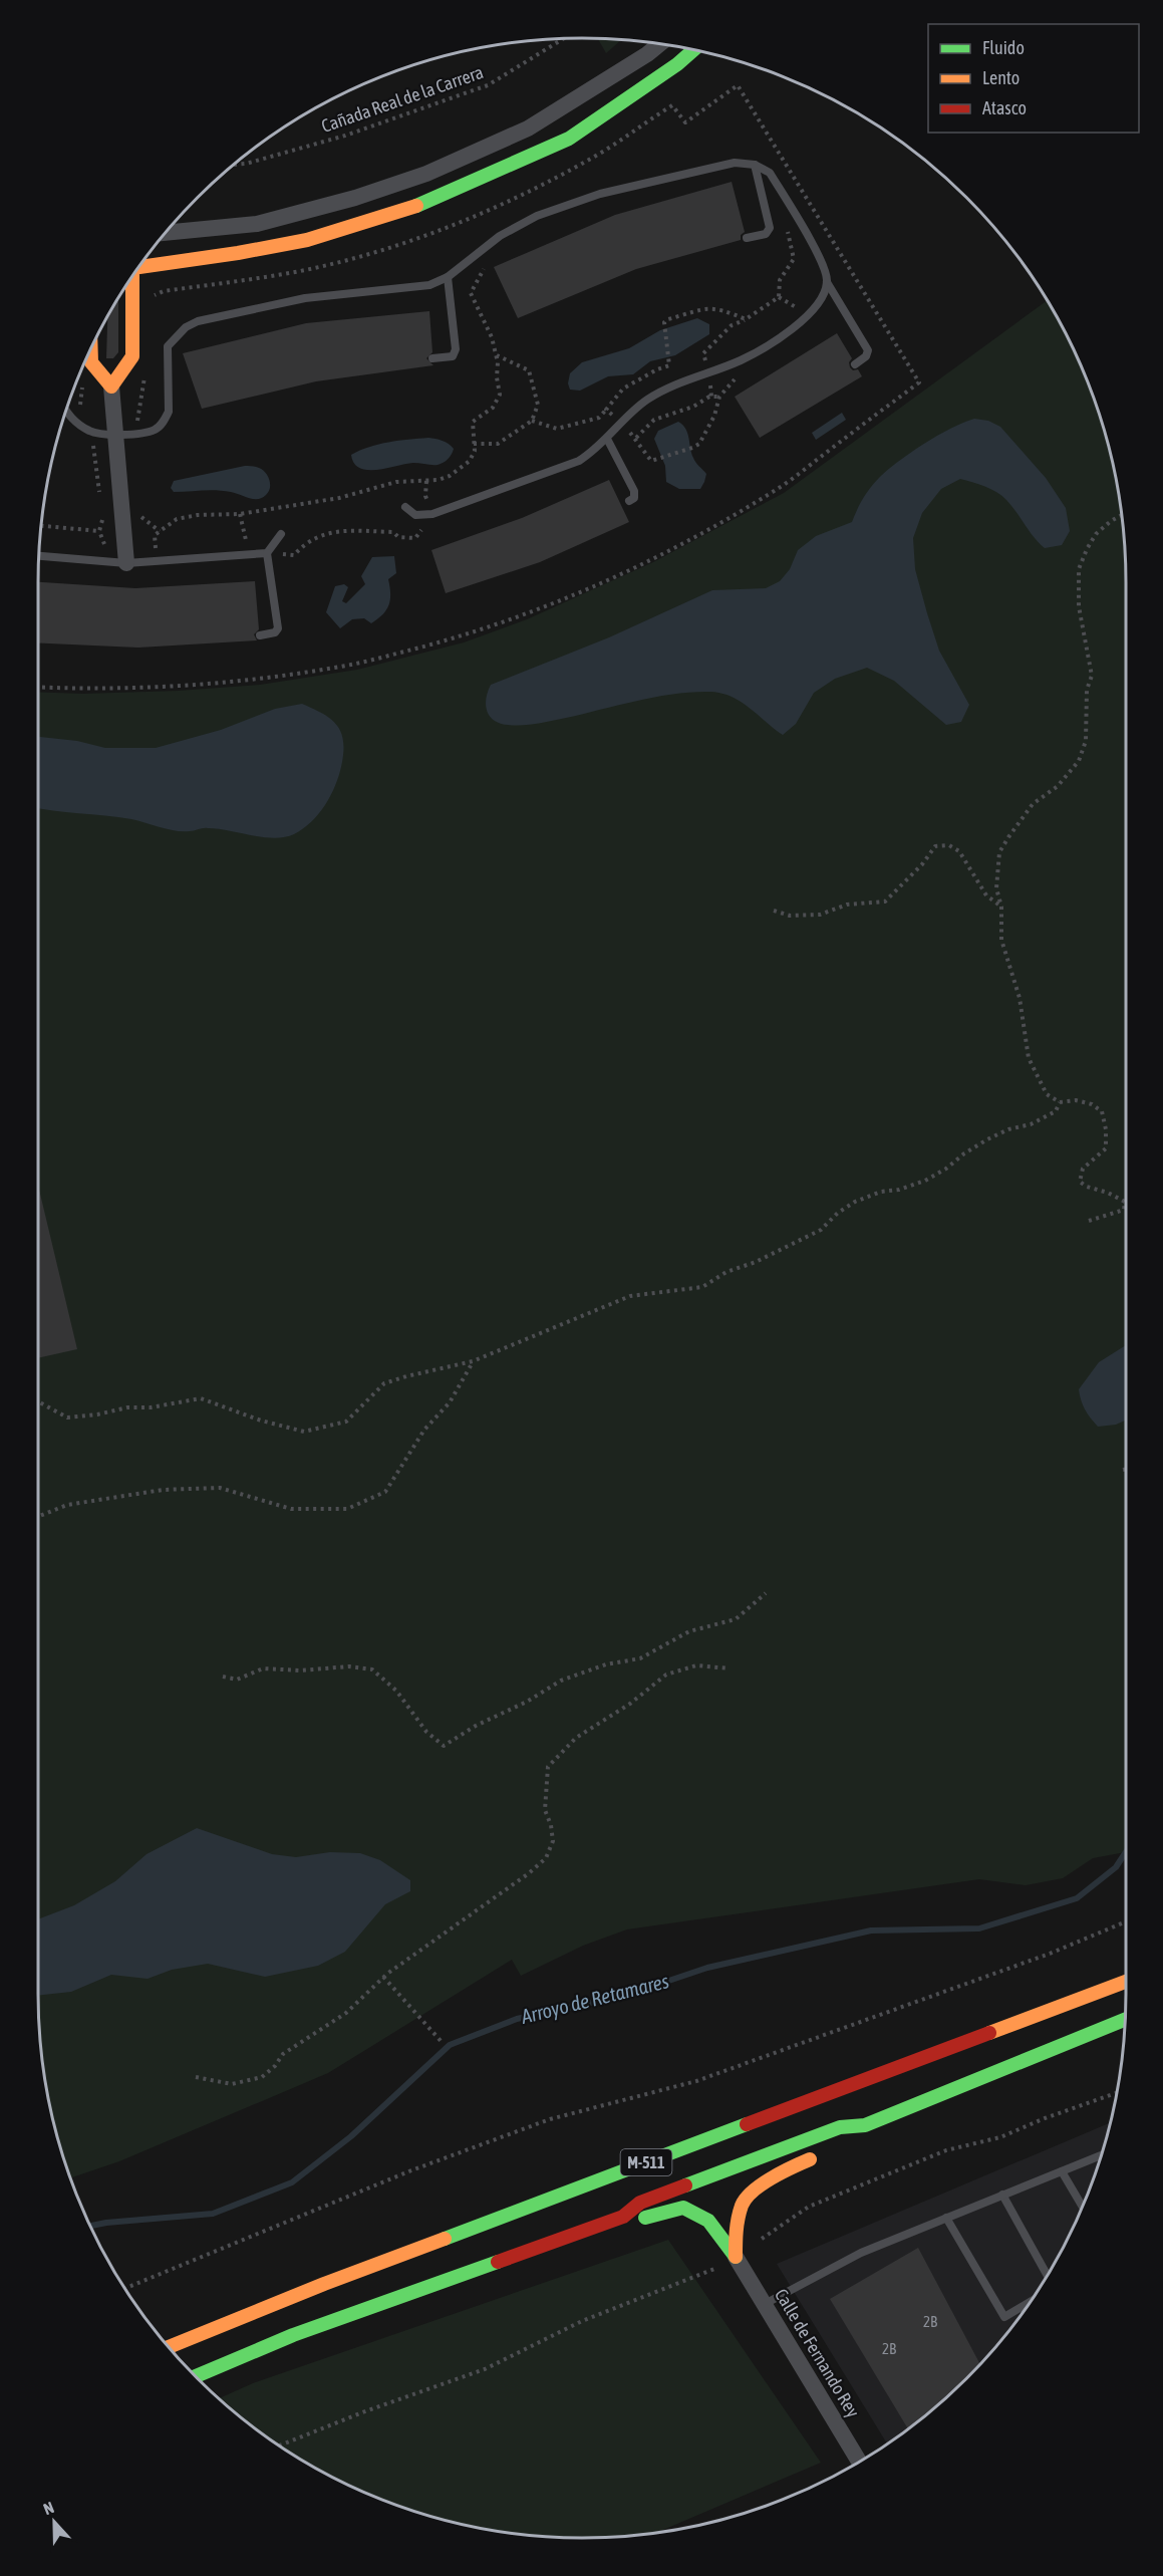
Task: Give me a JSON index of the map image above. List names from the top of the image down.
{
  "streets": {
    "main road": ["M-511"],
    "street": ["Calle de Fernando Rey"],
    "path": ["Cañada Real de la Carrera"]
  },
  "crossings": [
    ["M-511", "Calle de Fernando Rey"]
  ],
  "water": ["Arroyo de Retamares"],
  "house_numbers": ["2B", "2B"],
  "legend": ["Fluido", "Lento", "Atasco"],
  "north": "top"
}
